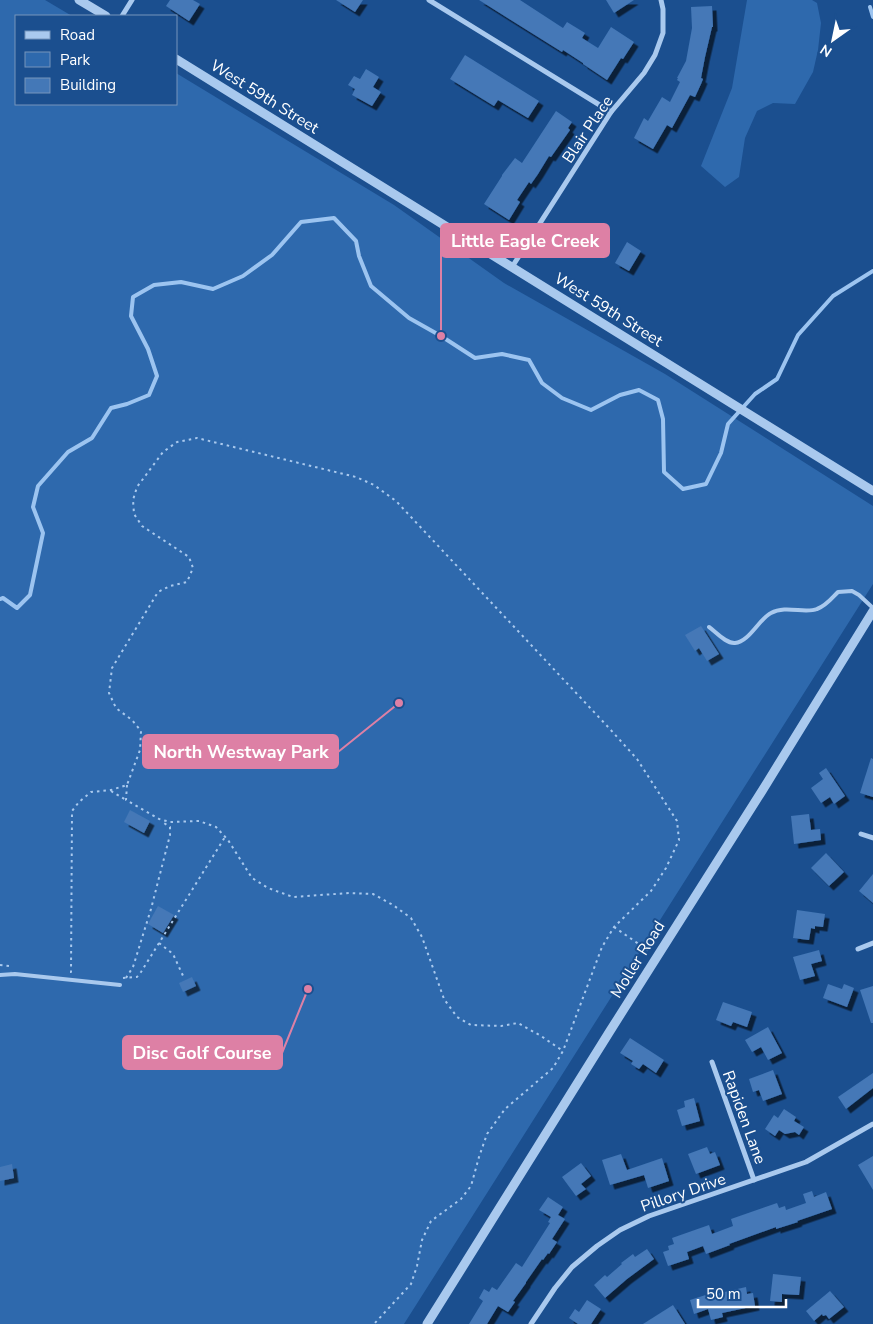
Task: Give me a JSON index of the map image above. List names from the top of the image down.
{
  "streets": {
    "street": [
      "West 59th Street",
      "Blair Place",
      "Moller Road",
      "Rapiden Lane",
      "Pillory Drive"
    ]
  },
  "crossings": [
    ["West 59th Street", "Blair Place"],
    ["Rapiden Lane", "Pillory Drive"]
  ],
  "places": ["Little Eagle Creek", "North Westway Park", "Disc Golf Course"],
  "legend": ["Road", "Park", "Building"],
  "scale_bar": "50 m",
  "north": "bottom left"
}
